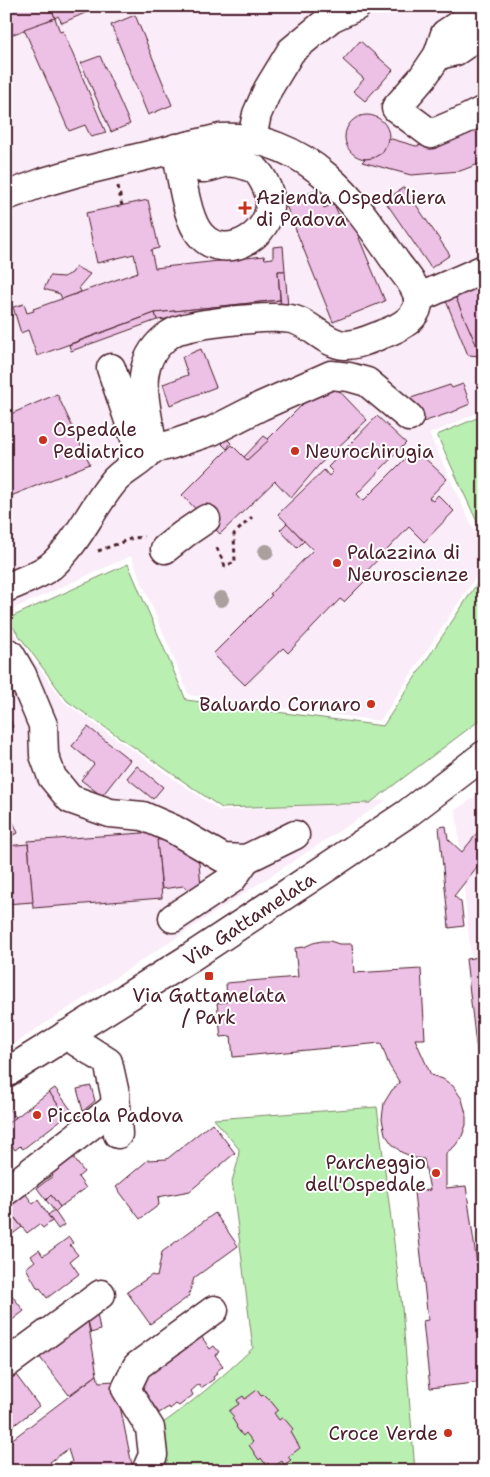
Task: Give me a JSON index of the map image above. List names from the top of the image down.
{
  "streets": {
    "main road": ["Via Gattamelata"]
  },
  "places": {
    "health": ["Azienda Ospedaliera di Padova"],
    "other": [
      "Ospedale Pediatrico",
      "Neurochirugia",
      "Palazzina di Neuroscienze",
      "Baluardo Cornaro",
      "Piccola Padova",
      "Parcheggio dell'Ospedale",
      "Croce Verde"
    ],
    "transit": ["Via Gattamelata / Park"]
  }
}
